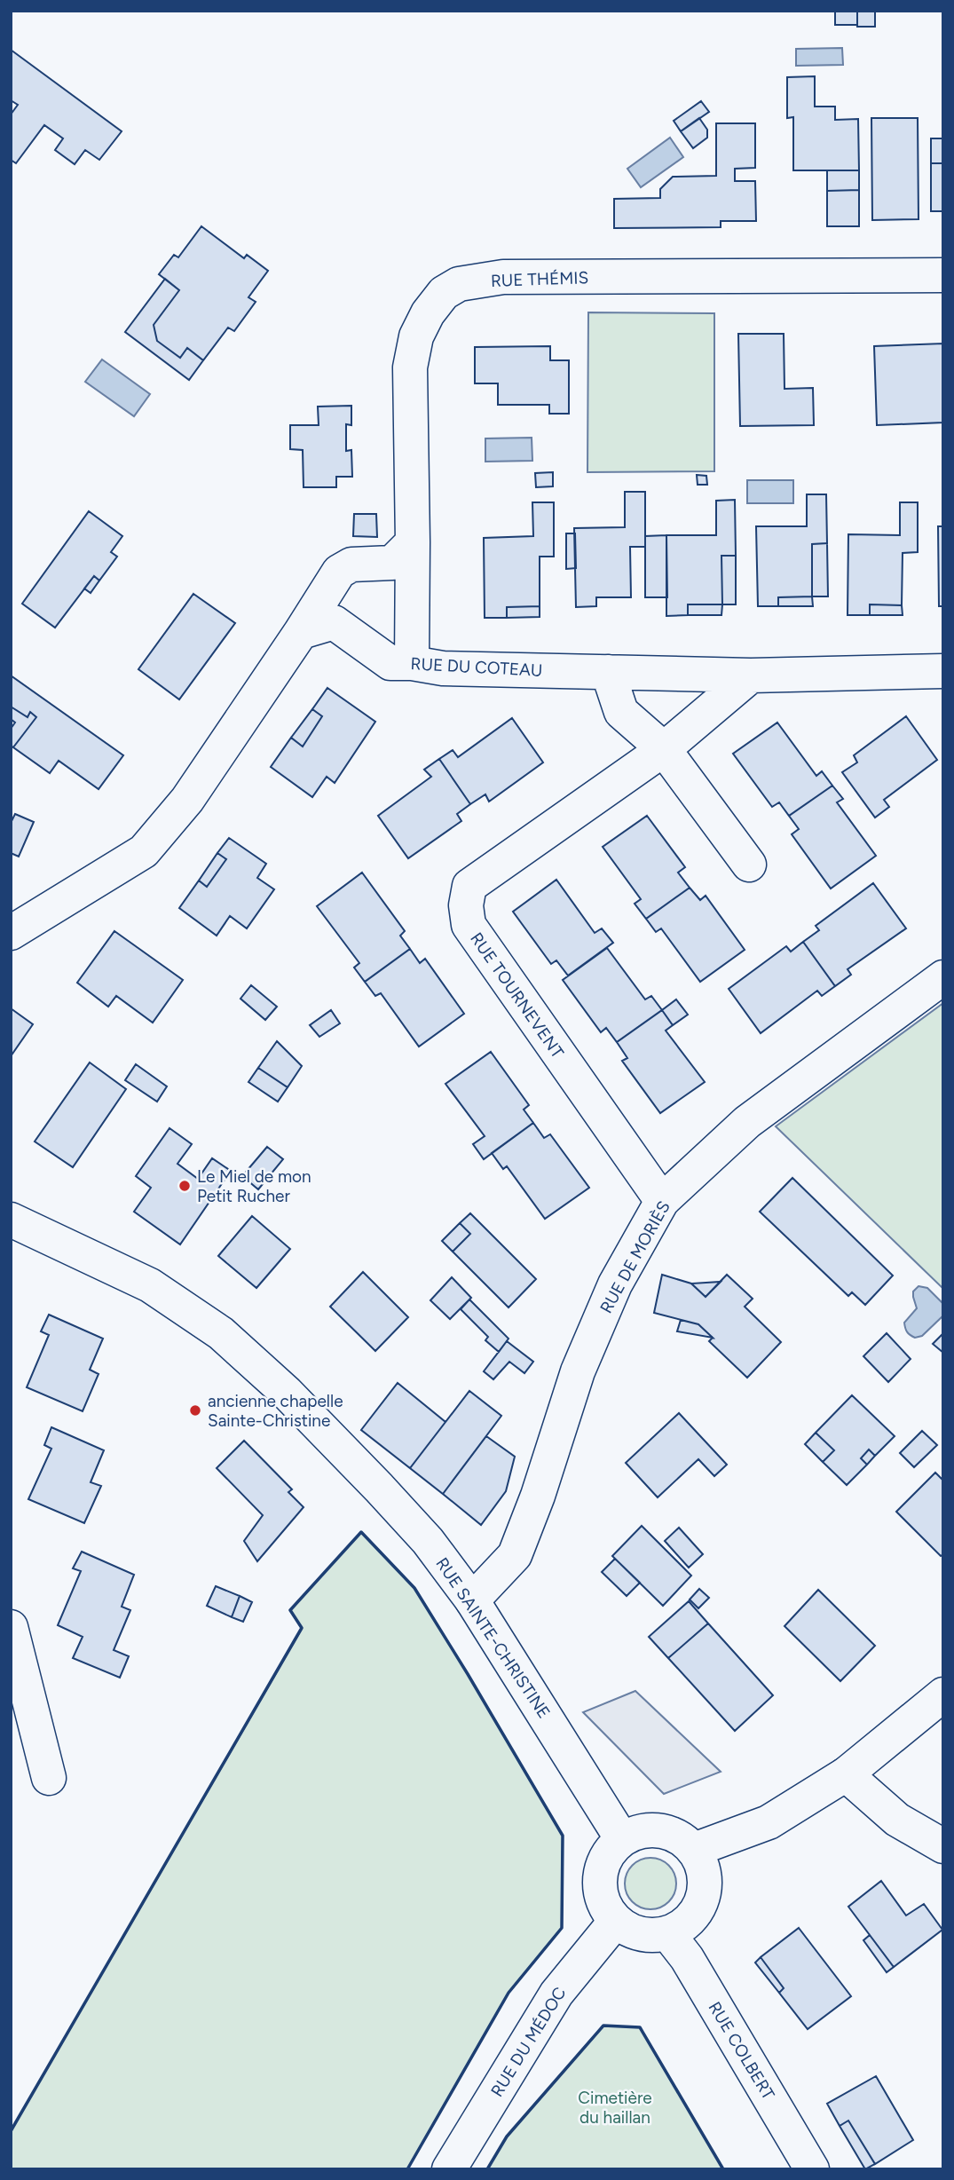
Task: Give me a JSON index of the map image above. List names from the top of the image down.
{
  "streets": {
    "street": [
      "RUE THÉMIS",
      "RUE DU COTEAU",
      "RUE TOURNEVENT",
      "RUE DE MORIÈS",
      "RUE SAINTE-CHRISTINE",
      "RUE DU MÉDOC",
      "RUE COLBERT"
    ]
  },
  "crossings": [
    ["RUE THÉMIS", "RUE DU COTEAU"],
    ["RUE DU COTEAU", "RUE TOURNEVENT"],
    ["RUE TOURNEVENT", "RUE DE MORIÈS"],
    ["RUE DE MORIÈS", "RUE SAINTE-CHRISTINE"],
    ["RUE SAINTE-CHRISTINE", "RUE DU MÉDOC"],
    ["RUE SAINTE-CHRISTINE", "RUE COLBERT"],
    ["RUE DU MÉDOC", "RUE COLBERT"]
  ],
  "parks": ["Cimetière du haillan"],
  "places": ["Le Miel de mon Petit Rucher", "ancienne chapelle Sainte-Christine"]
}
